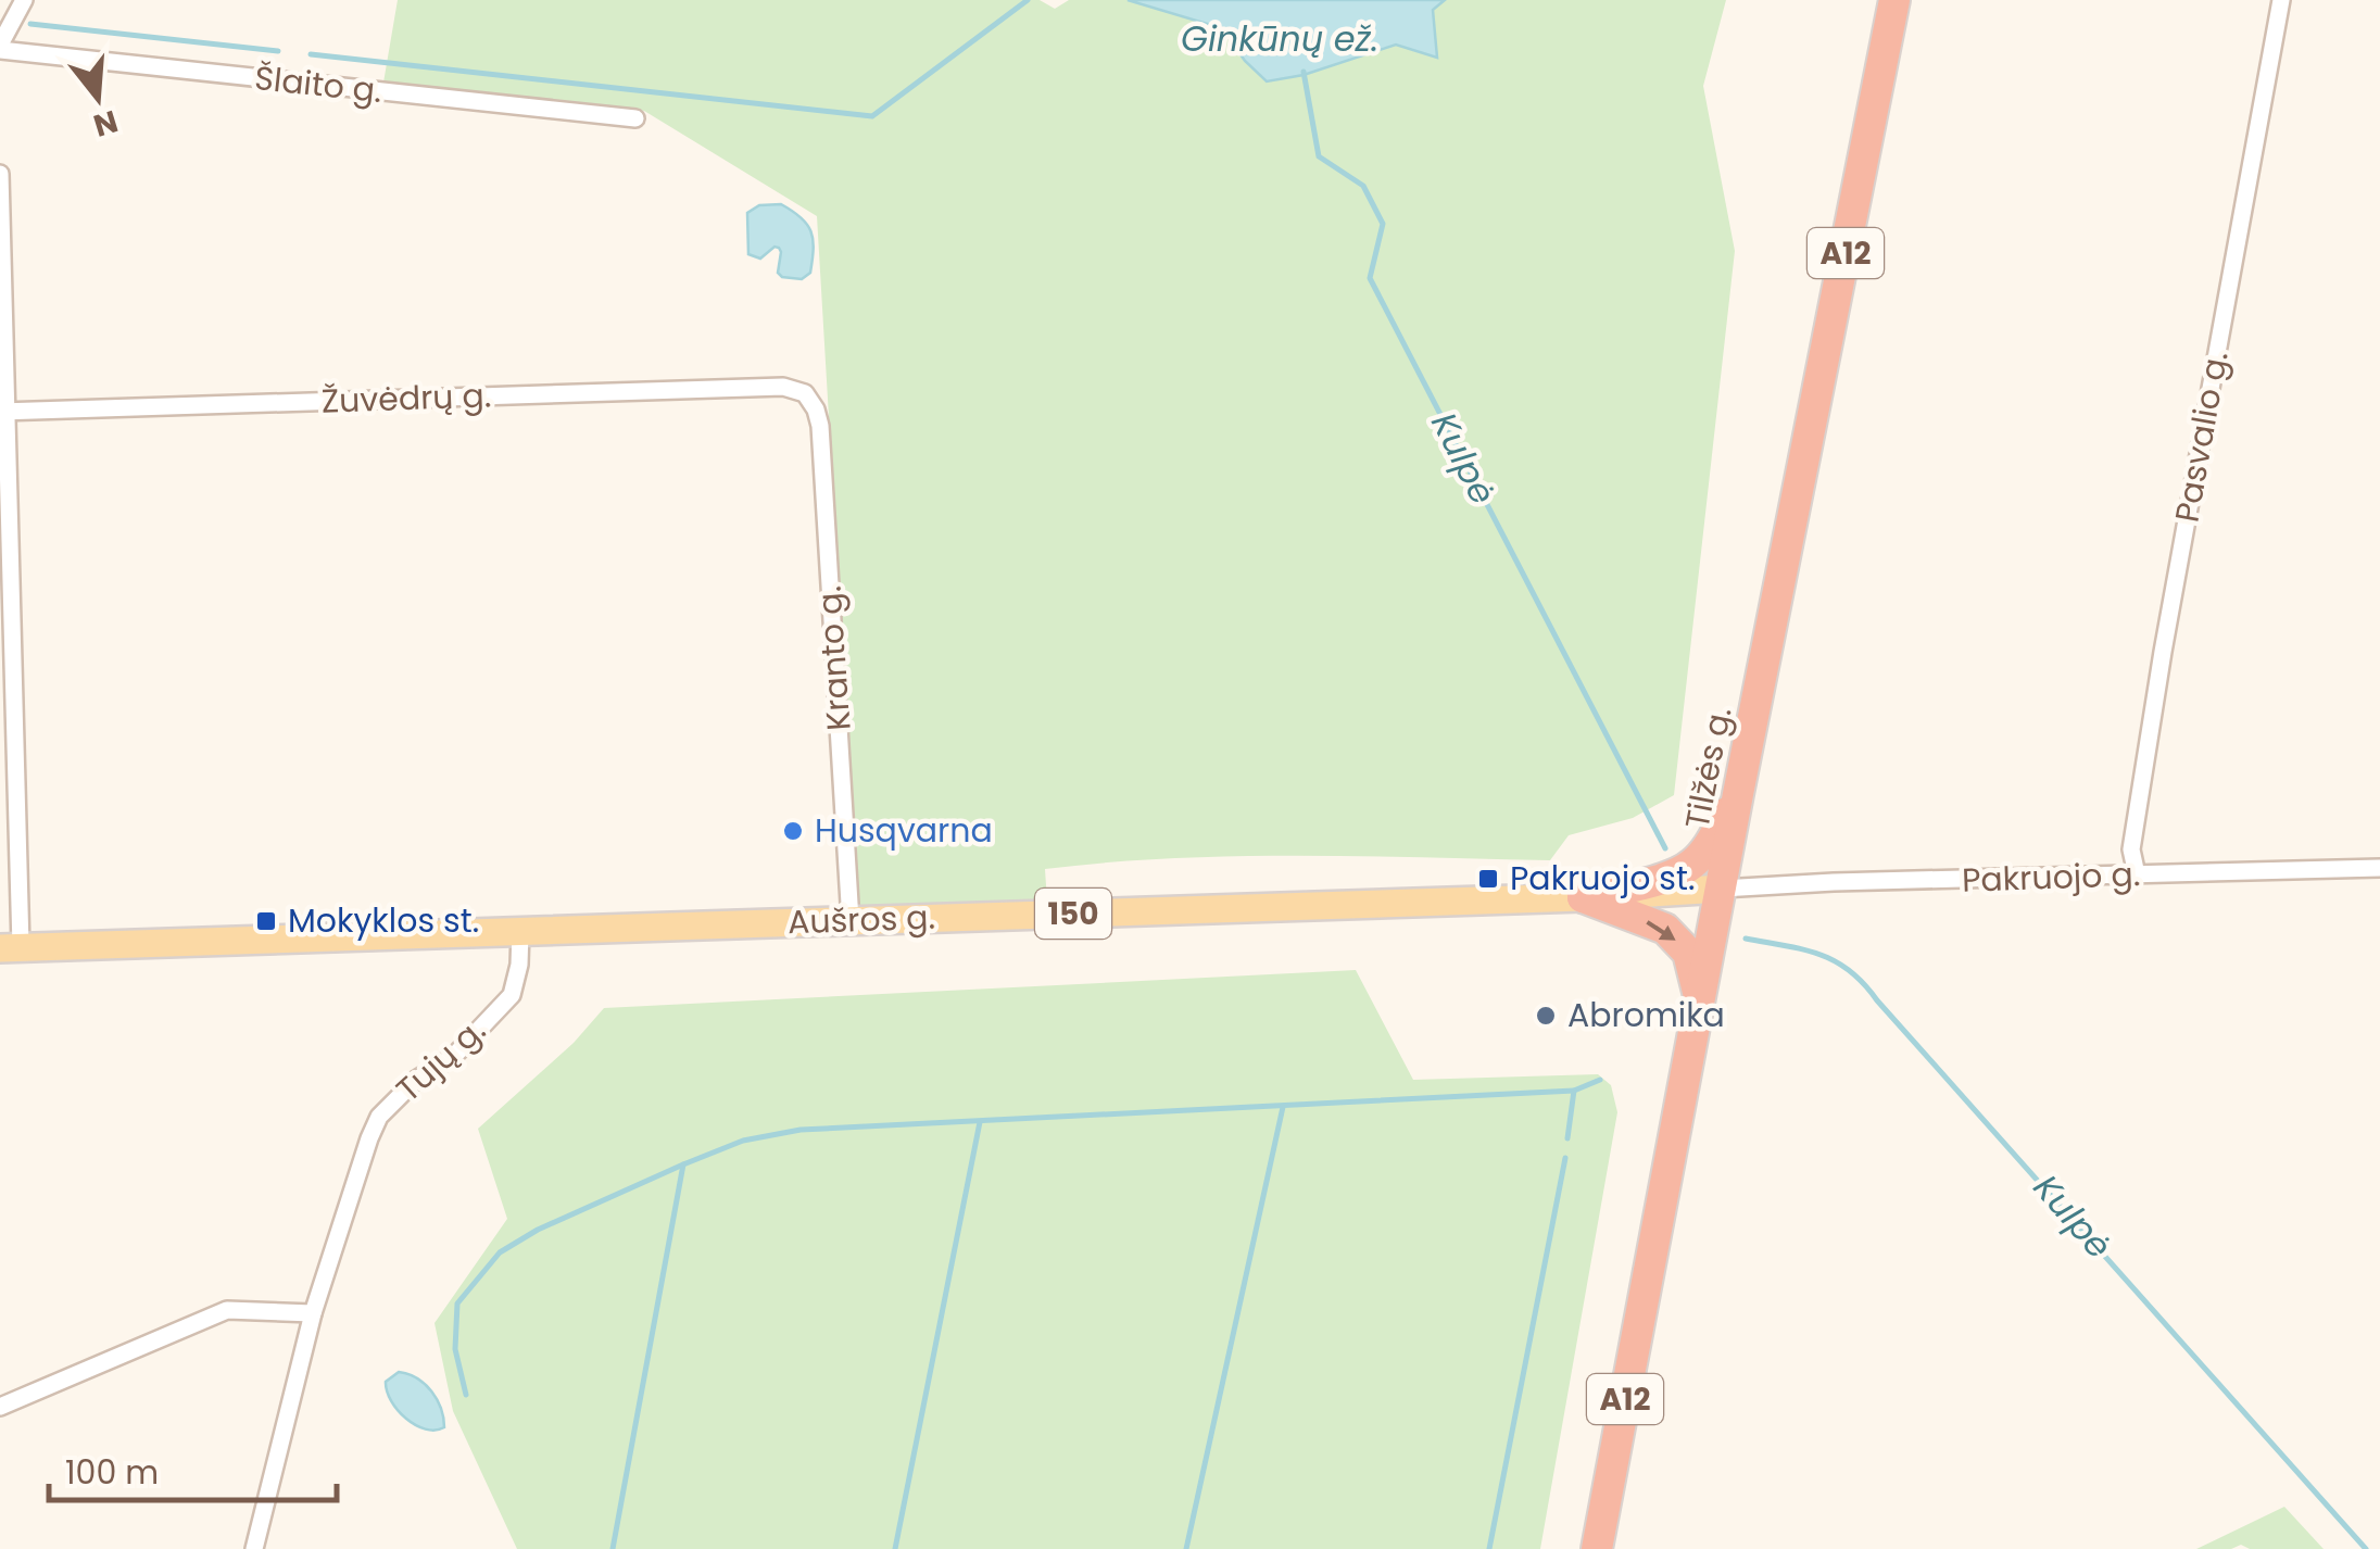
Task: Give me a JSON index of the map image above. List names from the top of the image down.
{
  "streets": {
    "highway": ["A12", "Tilžės g."],
    "main road": ["150", "Aušros g."],
    "street": [
      "Šlaito g.",
      "Žuvėdrų g.",
      "Pasvalio g.",
      "Kranto g.",
      "Pakruojo g.",
      "Tujų g."
    ]
  },
  "crossings": [
    ["Žuvėdrų g.", "Kranto g."],
    ["Pasvalio g.", "Pakruojo g."],
    ["Kranto g.", "Aušros g."],
    ["Tilžės g.", "Pakruojo g."],
    ["Tilžės g.", "Aušros g."],
    ["Pakruojo g.", "Aušros g."],
    ["Aušros g.", "Tujų g."]
  ],
  "water": ["Ginkūnų ež.", "Kulpė"],
  "places": {
    "other": ["Husqvarna", "Abromika"],
    "transit": ["Pakruojo st.", "Mokyklos st."]
  },
  "scale_bar": "100 m",
  "north": "bottom"
}
